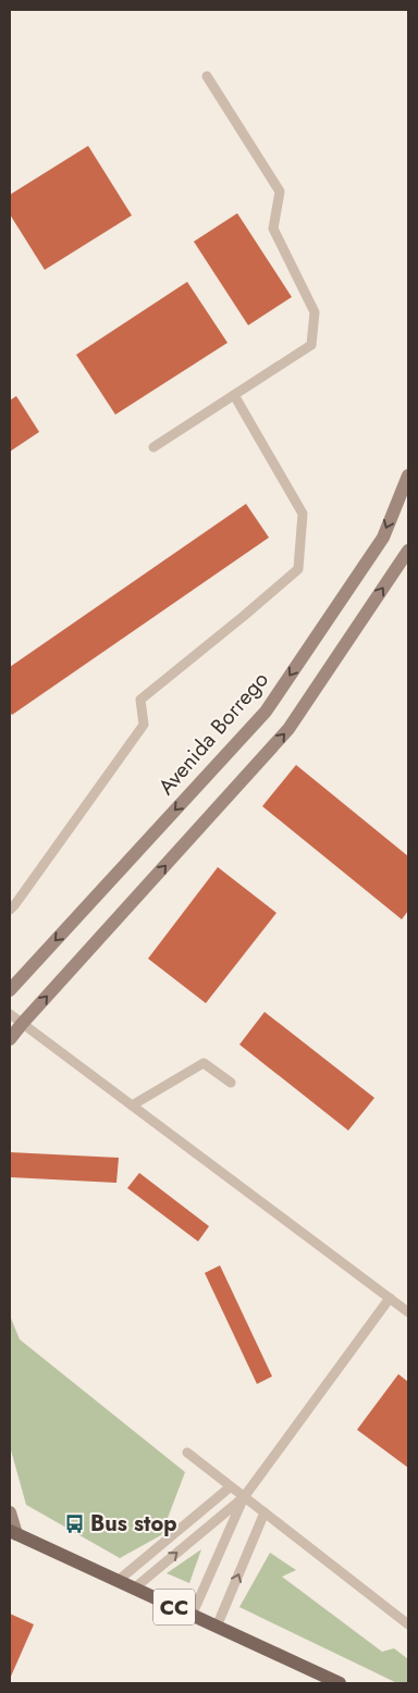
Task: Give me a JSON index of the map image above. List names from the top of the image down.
{
  "streets": {
    "main road": ["Avenida Borrego", "CC"]
  },
  "places": {
    "bus stop": ["Bus stop"]
  }
}
